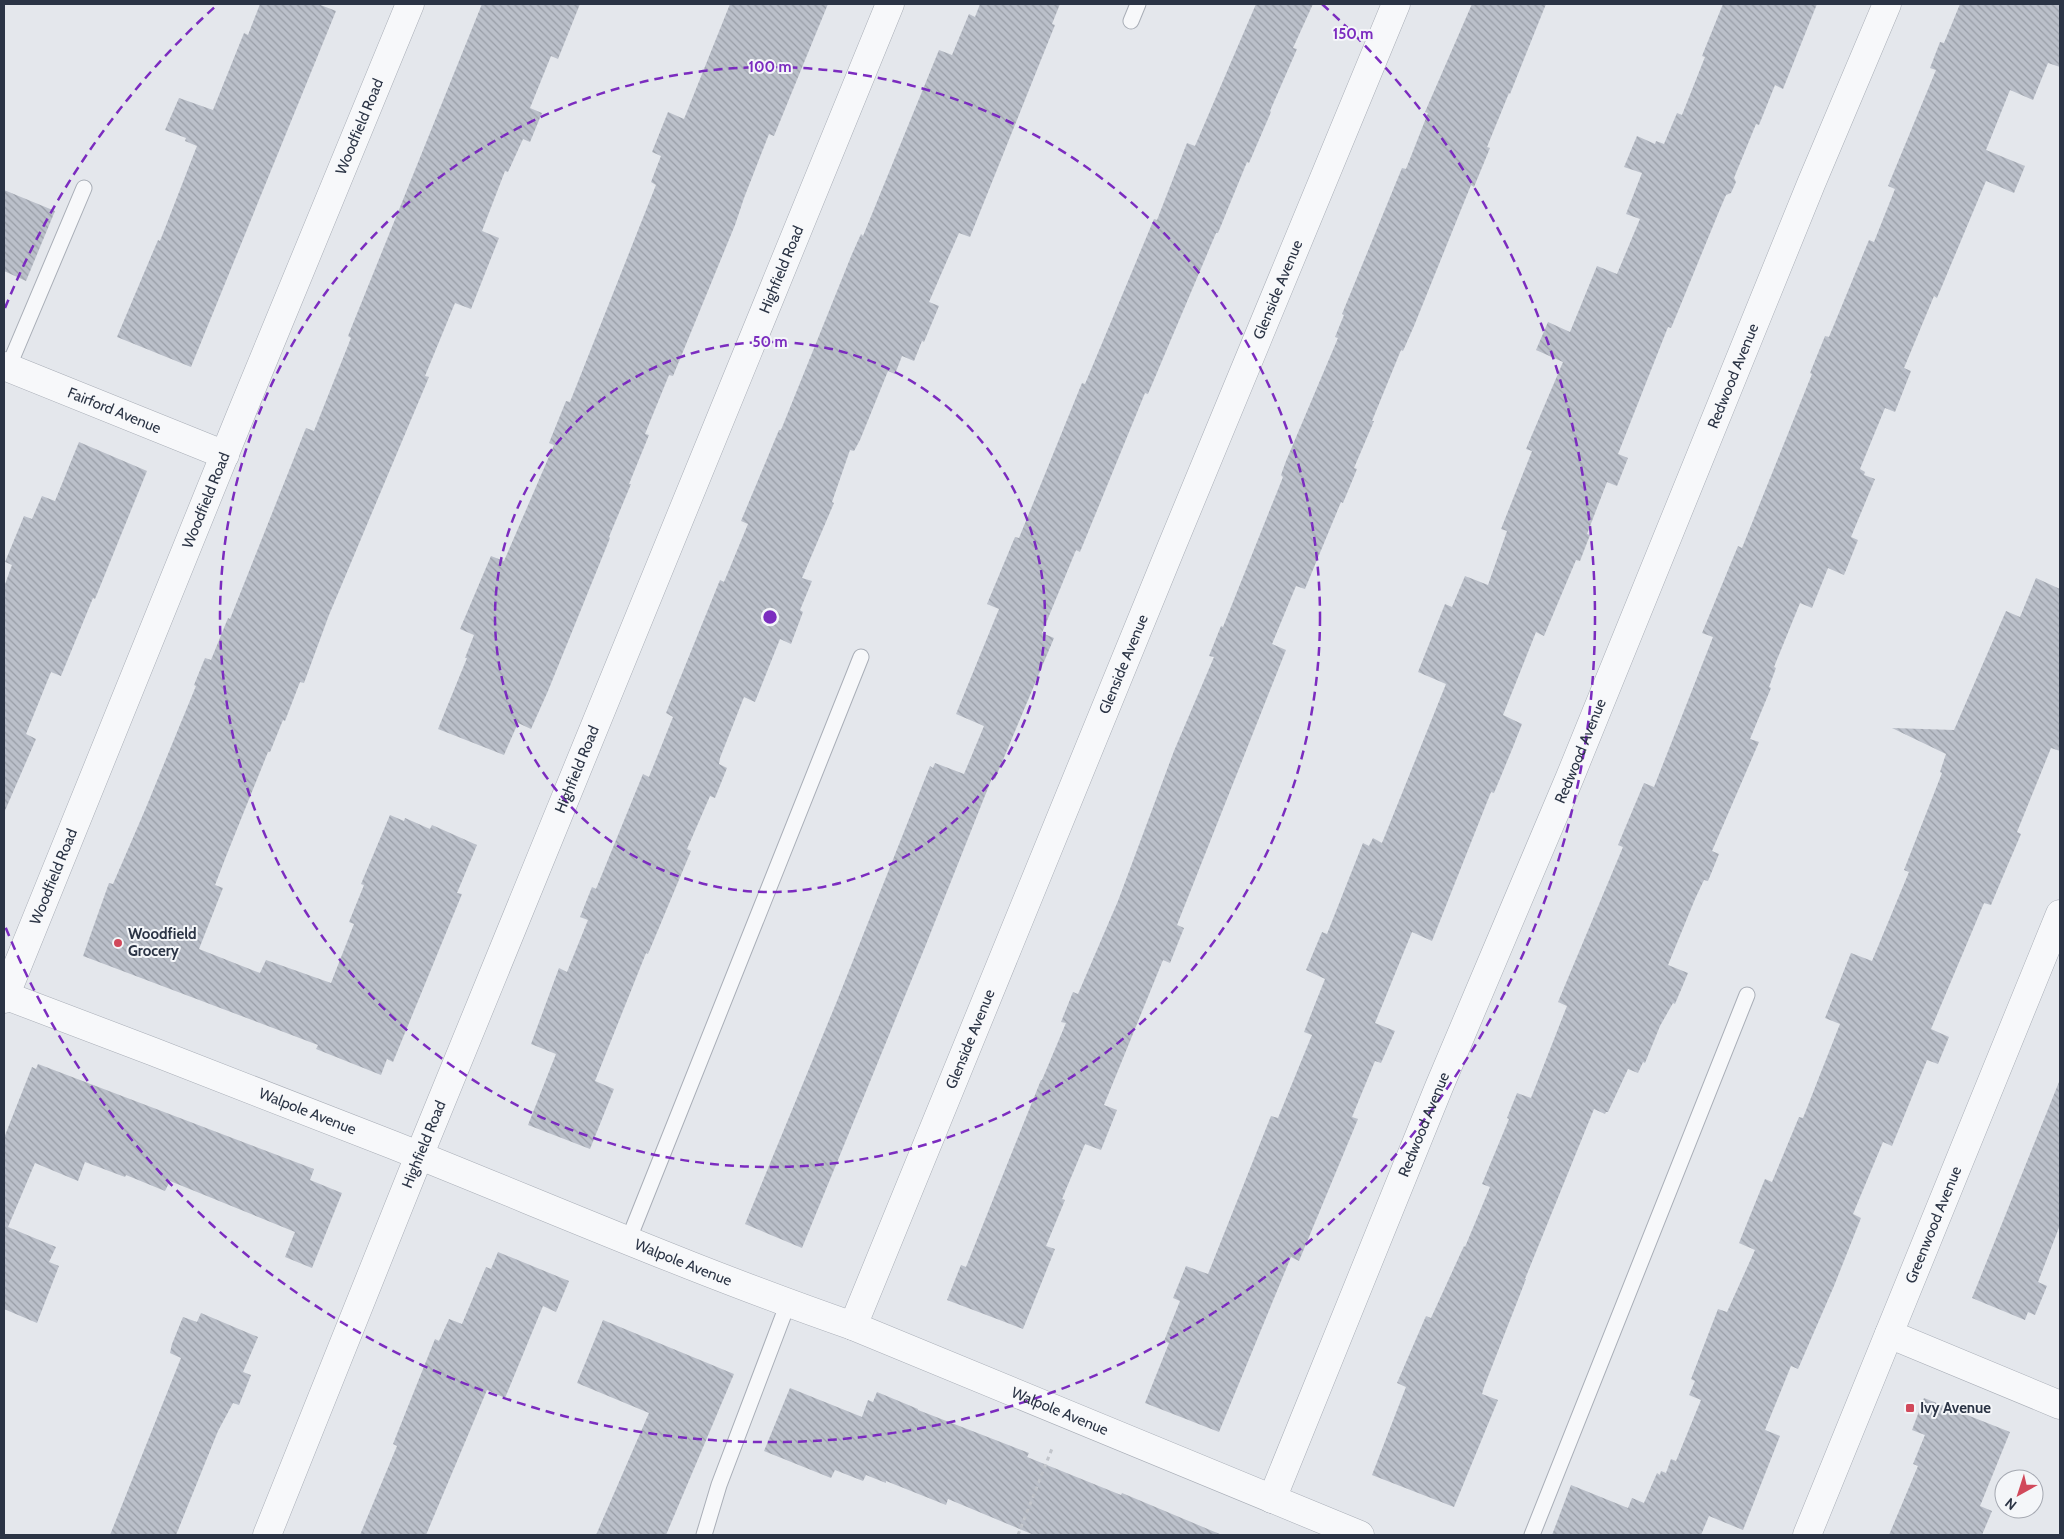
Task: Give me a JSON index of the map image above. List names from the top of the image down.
{
  "streets": {
    "street": [
      "Woodfield Road",
      "Highfield Road",
      "Glenside Avenue",
      "Redwood Avenue",
      "Fairford Avenue",
      "Walpole Avenue",
      "Greenwood Avenue"
    ]
  },
  "crossings": [
    ["Woodfield Road", "Fairford Avenue"],
    ["Woodfield Road", "Walpole Avenue"],
    ["Highfield Road", "Walpole Avenue"],
    ["Glenside Avenue", "Walpole Avenue"],
    ["Redwood Avenue", "Walpole Avenue"]
  ],
  "places": {
    "other": ["Woodfield Grocery"],
    "transit": ["Ivy Avenue"]
  },
  "north": "bottom left",
  "rings": ["150 m", "100 m", "50 m"]
}
